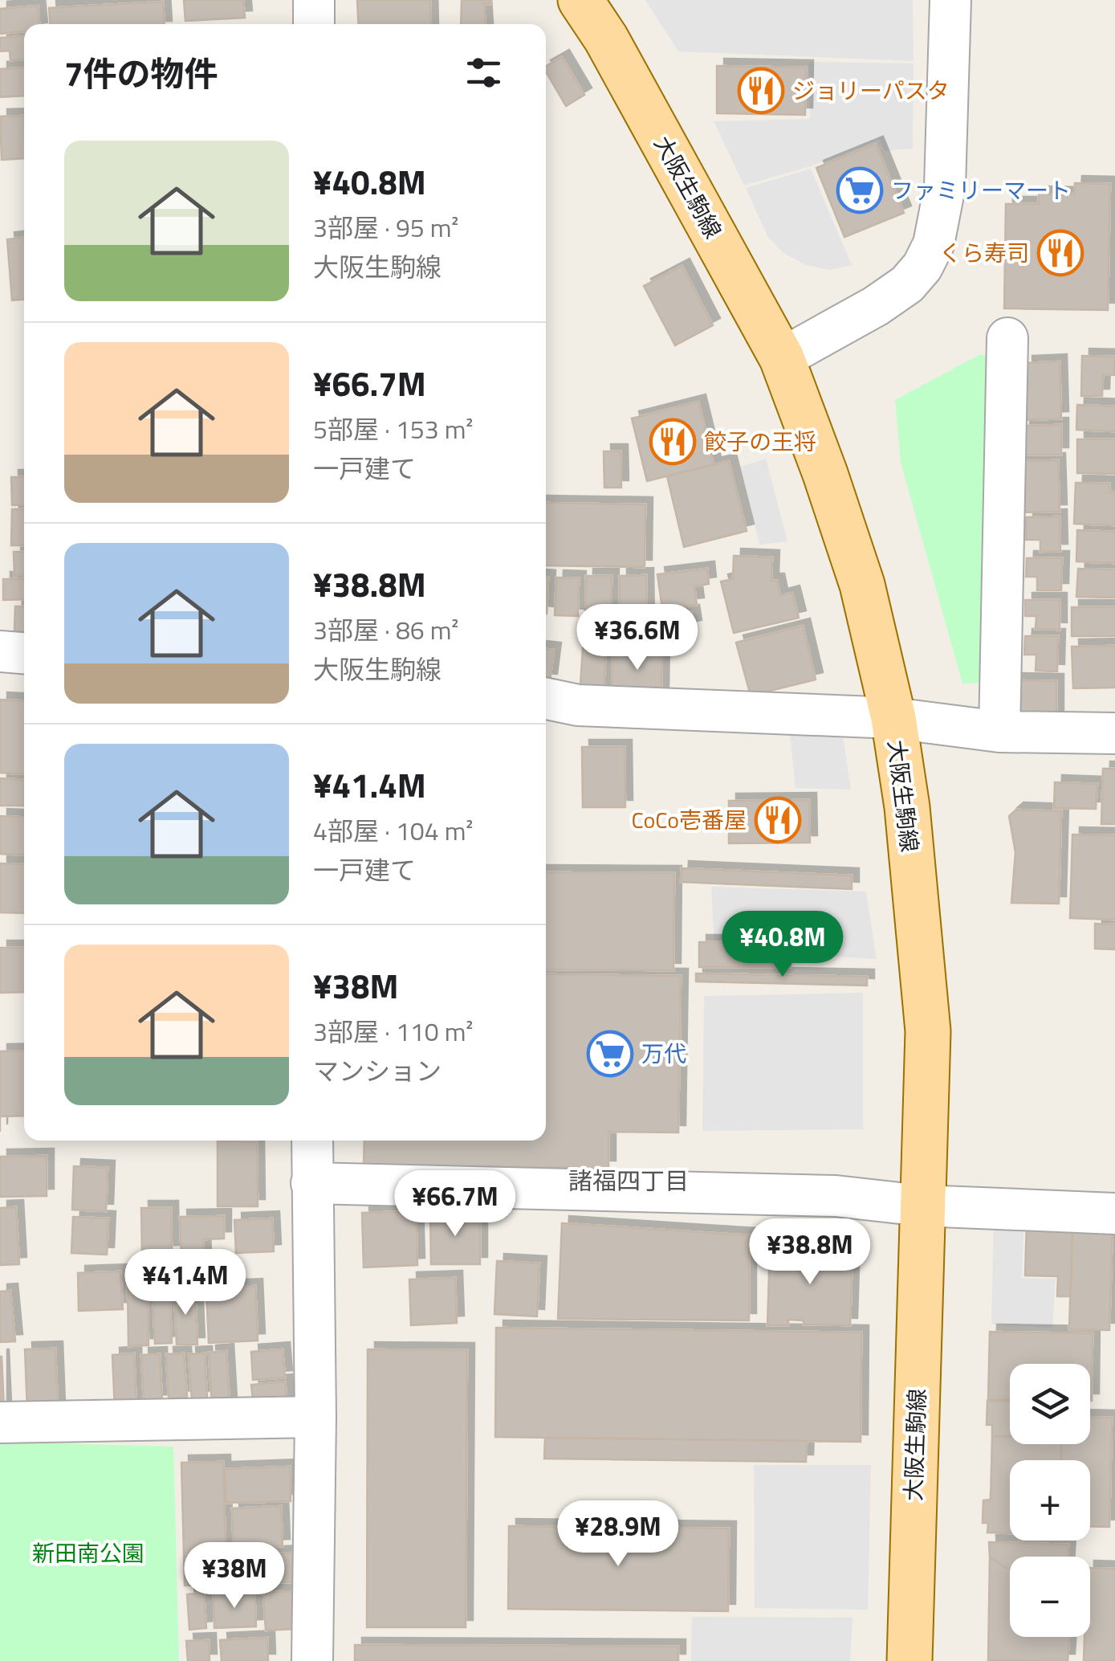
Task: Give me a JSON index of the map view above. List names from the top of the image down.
{
  "streets": {
    "main road": ["大阪生駒線"]
  },
  "districts": ["諸福四丁目"],
  "parks": ["新田南公園"],
  "places": {
    "restaurant": [
      "ジョリーパスタ",
      "くら寿司",
      "餃子の王将",
      "CoCo壱番屋"
    ],
    "supermarket": ["ファミリーマート", "万代"]
  },
  "page": {
    "heading": "7件の物件",
    "list": [
      {
        "name": "¥40.8M",
        "note": "3部屋 · 95 m² · 大阪生駒線"
      },
      {
        "name": "¥66.7M",
        "note": "5部屋 · 153 m² · 一戸建て"
      },
      {
        "name": "¥38.8M",
        "note": "3部屋 · 86 m² · 大阪生駒線"
      },
      {
        "name": "¥41.4M",
        "note": "4部屋 · 104 m² · 一戸建て"
      },
      {
        "name": "¥38M",
        "note": "3部屋 · 110 m² · マンション"
      }
    ],
    "price": [
      "¥36.6M",
      "¥40.8M",
      "¥66.7M",
      "¥38.8M",
      "¥41.4M",
      "¥28.9M",
      "¥38M"
    ],
    "map_buttons": ["+", "−"]
  }
}
